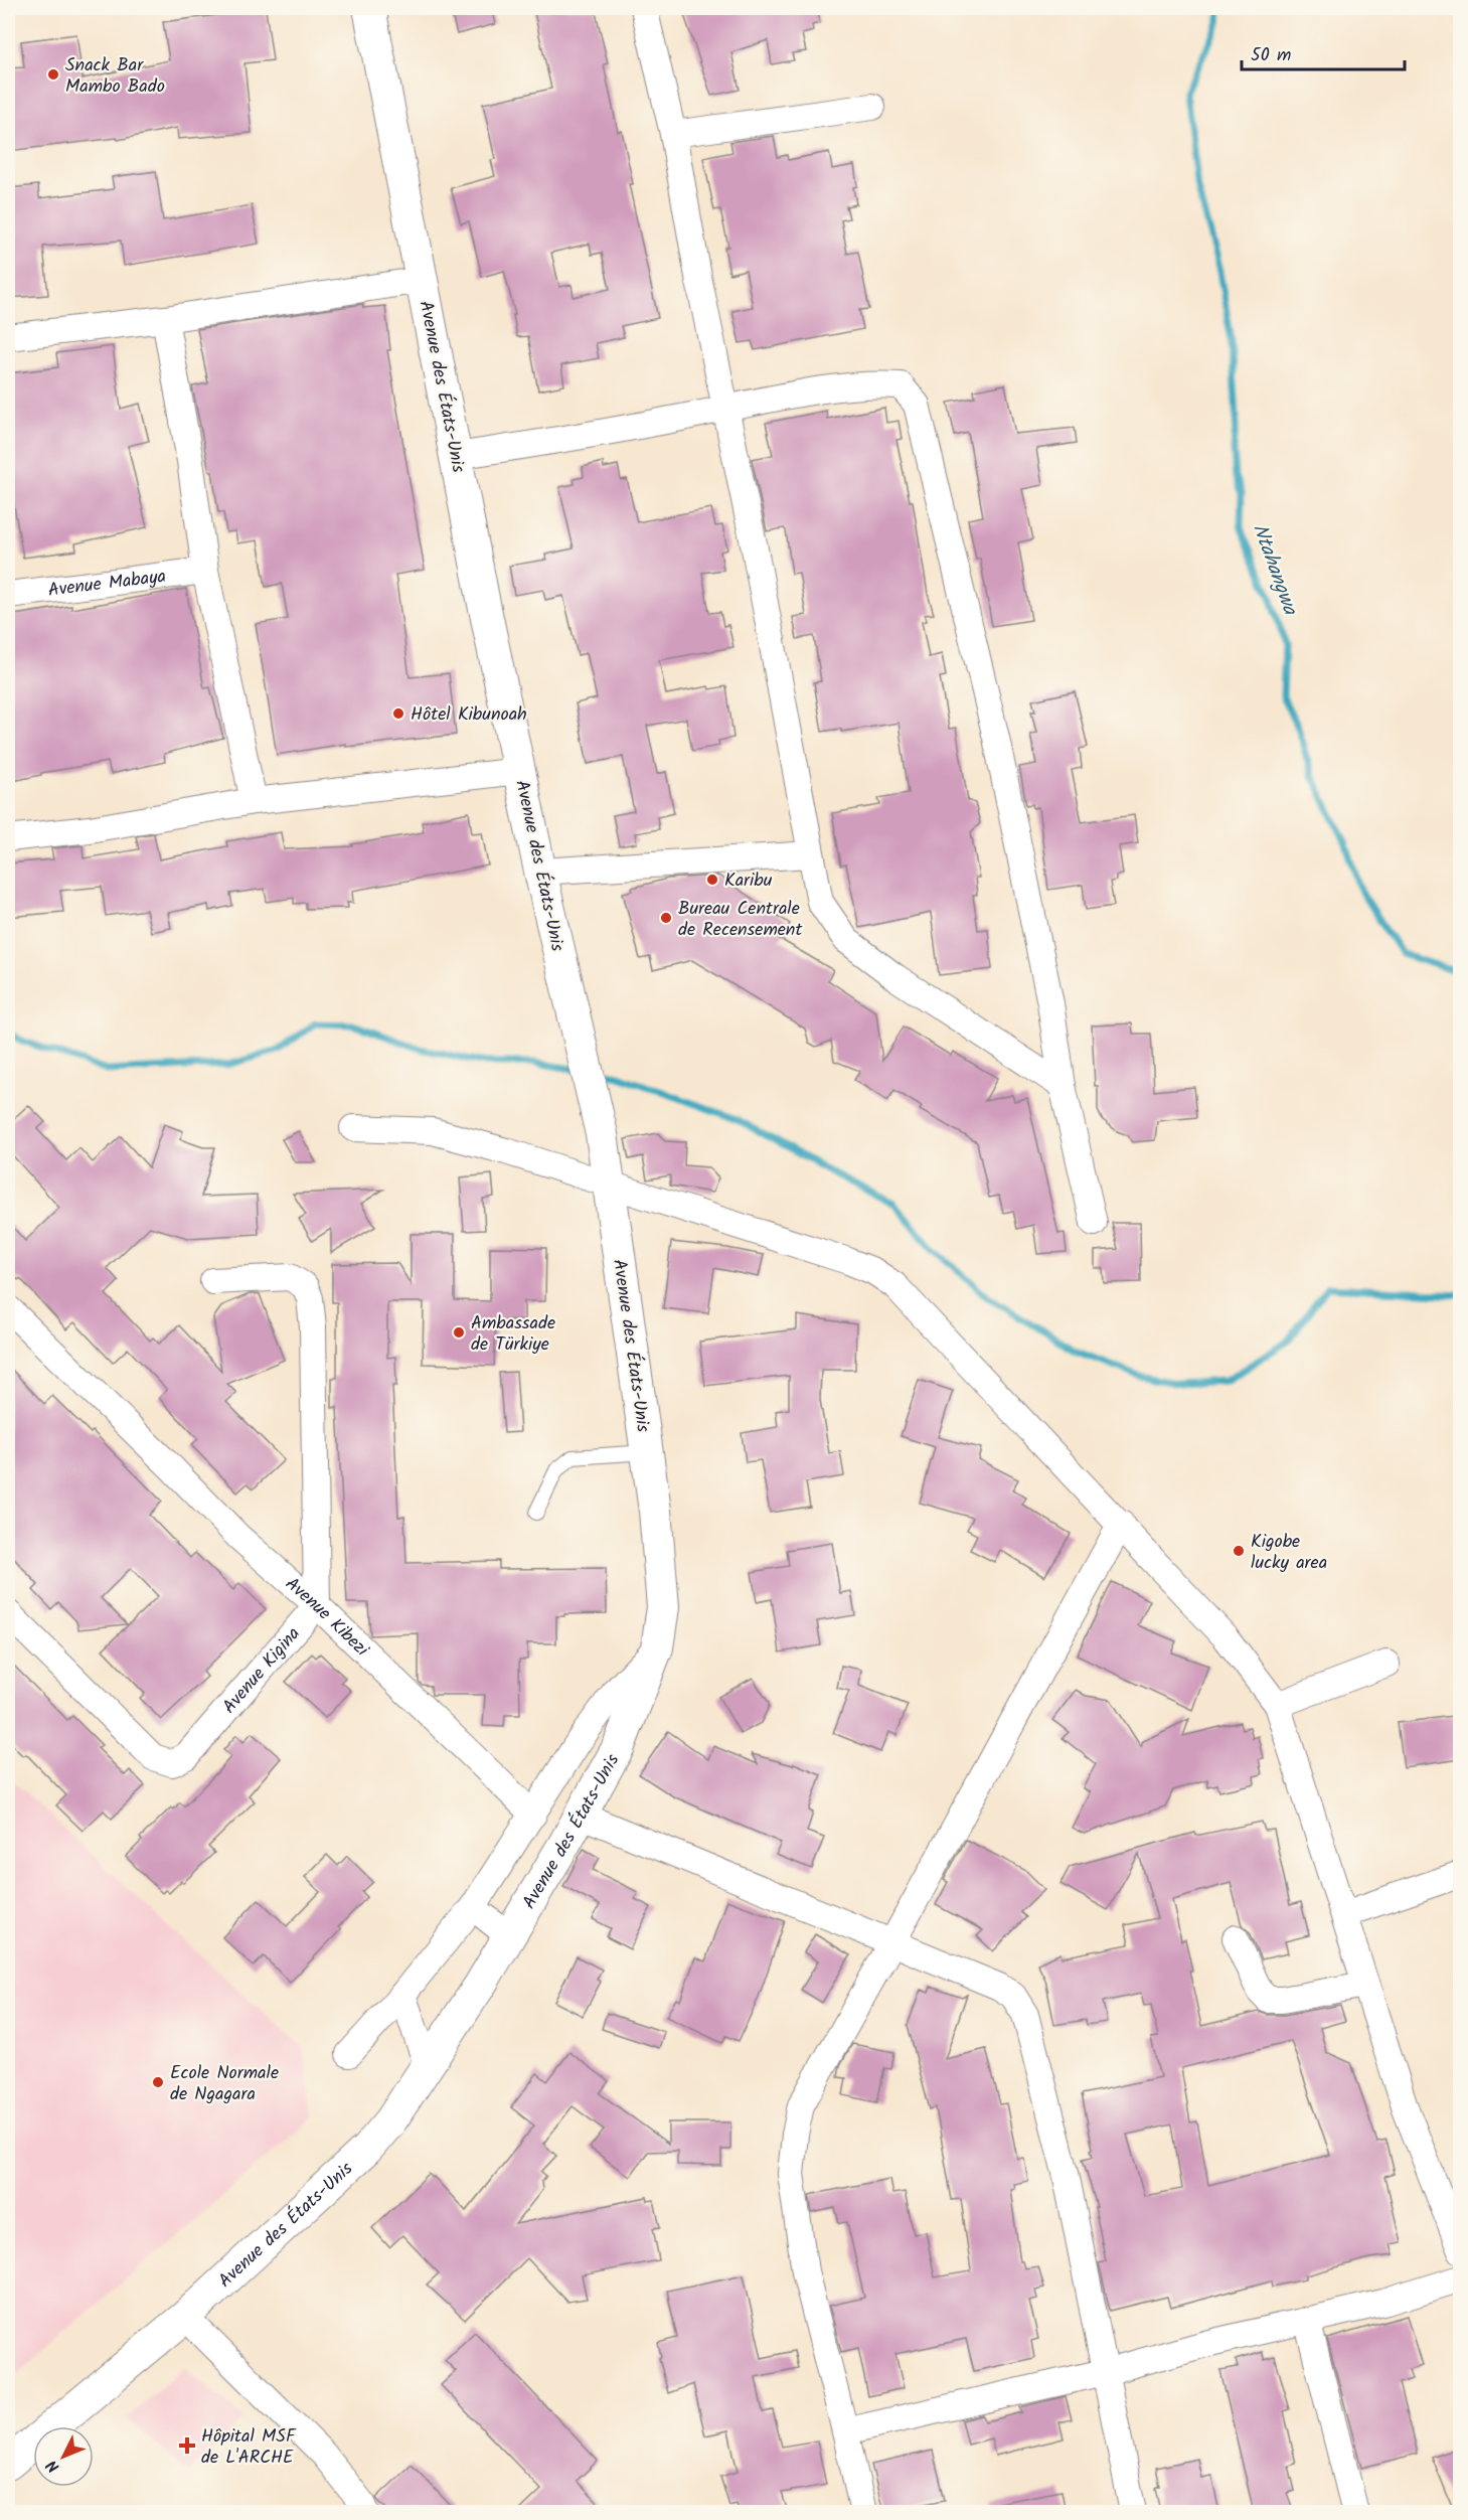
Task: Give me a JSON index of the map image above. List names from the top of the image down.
{
  "streets": {
    "street": [
      "Avenue des États-Unis",
      "Avenue Mabaya",
      "Avenue Kibezi",
      "Avenue Kigina"
    ]
  },
  "crossings": [
    ["Avenue Kibezi", "Avenue Kigina"]
  ],
  "water": ["Ntahangwa"],
  "places": {
    "other": [
      "Snack Bar Mambo Bado",
      "Hôtel Kibunoah",
      "Karibu",
      "Bureau Centrale de Recensement",
      "Ambassade de Türkiye",
      "Kigobe lucky area",
      "Ecole Normale de Ngagara"
    ],
    "health": ["Hôpital MSF de L'ARCHE"]
  },
  "scale_bar": "50 m",
  "north": "bottom left"
}
